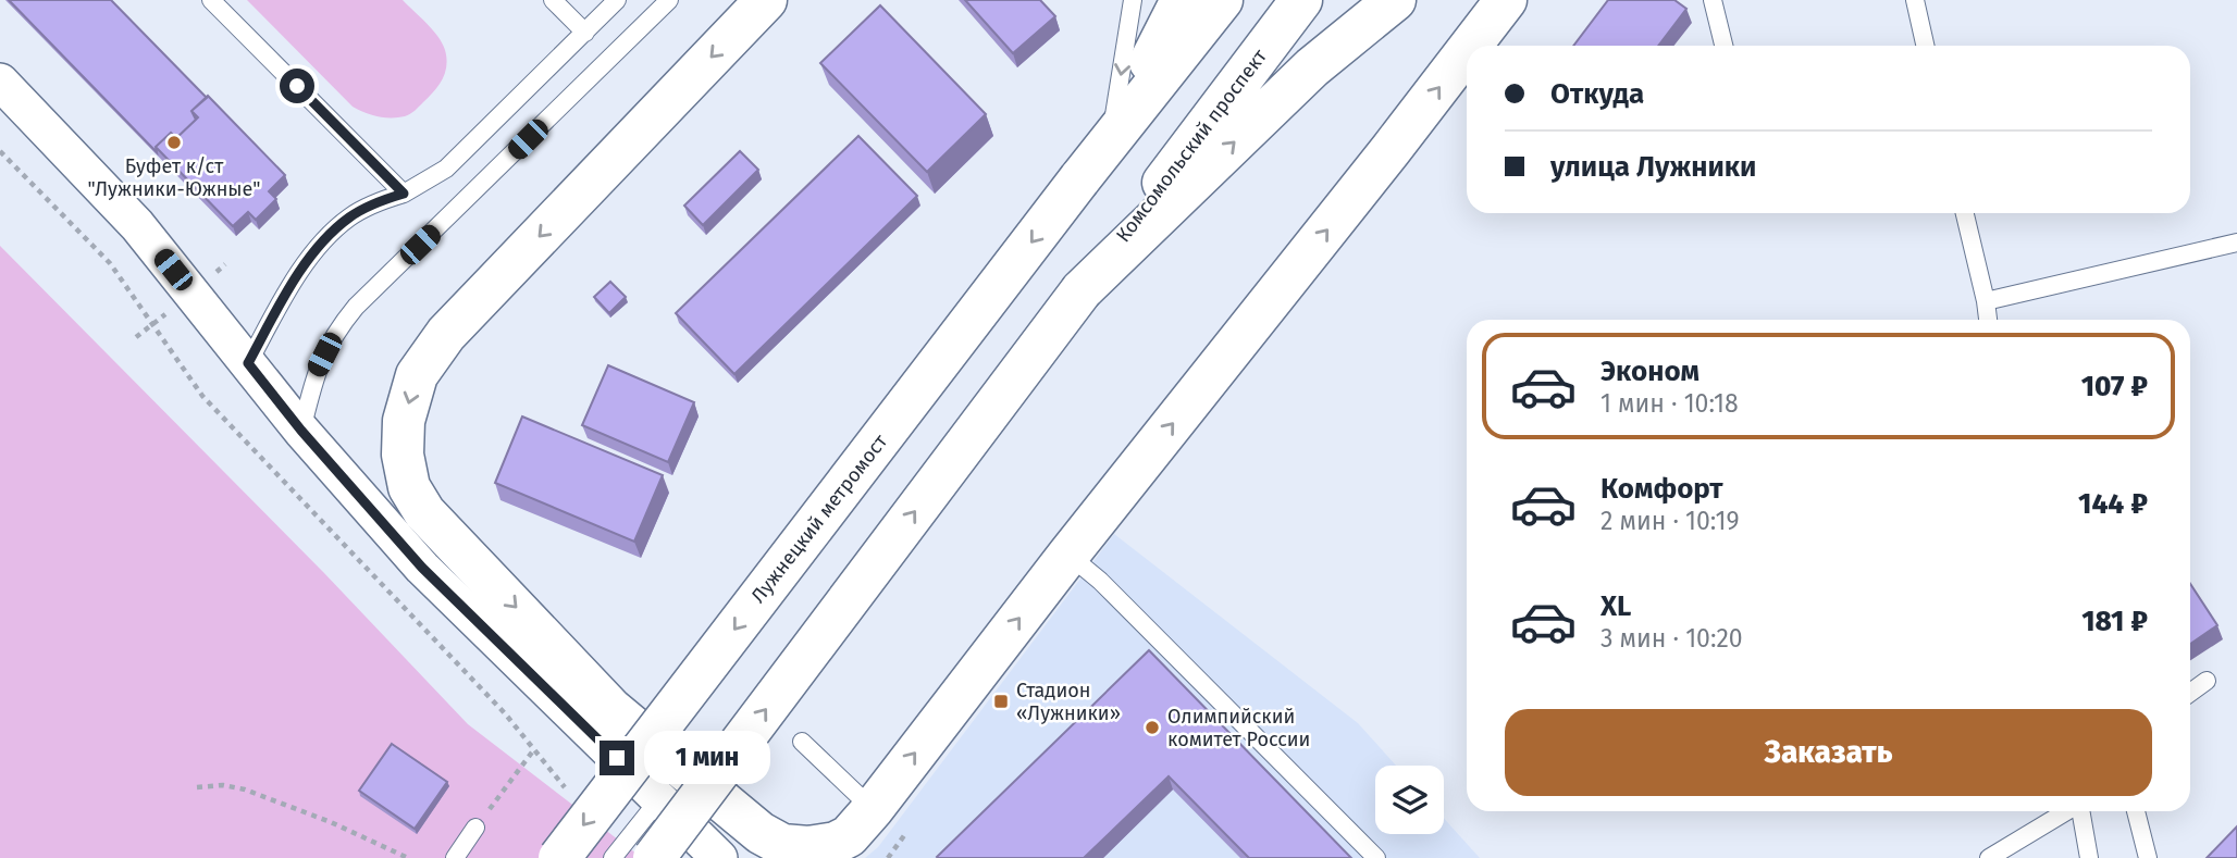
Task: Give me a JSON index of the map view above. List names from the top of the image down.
{
  "streets": {
    "main road": ["Комсомольский проспект", "Лужнецкий метромост"]
  },
  "places": {
    "other": ["Буфет к/ст \"Лужники-Южные\"", "Олимпийский комитет России"],
    "transit": ["Стадион «Лужники»"]
  },
  "page": {
    "banner": ["Откуда", "улица Лужники"],
    "list": [
      {
        "name": "Эконом",
        "note": "1 мин · 10:18",
        "value": "107 ₽"
      },
      {
        "name": "Комфорт",
        "note": "2 мин · 10:19",
        "value": "144 ₽"
      },
      {
        "name": "XL",
        "note": "3 мин · 10:20",
        "value": "181 ₽"
      }
    ],
    "buttons": "Заказать",
    "bubble": "1 мин"
  }
}
